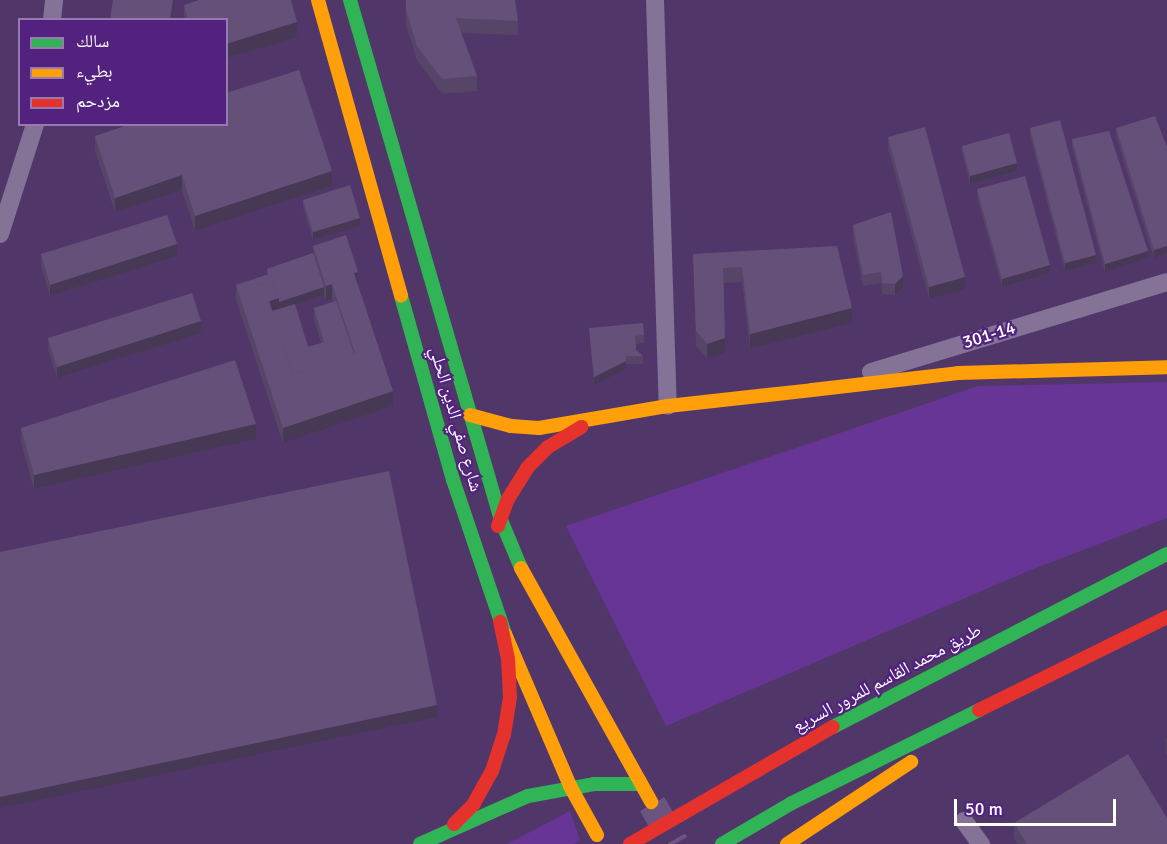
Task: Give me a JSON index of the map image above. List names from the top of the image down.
{
  "streets": {
    "main road": ["شارع صفي الدين الحلي", "طريق محمد القاسم للمرور السريع"],
    "street": ["301-14"]
  },
  "legend": ["سالك", "بطيء", "مزدحم"],
  "scale_bar": "50 m"
}
